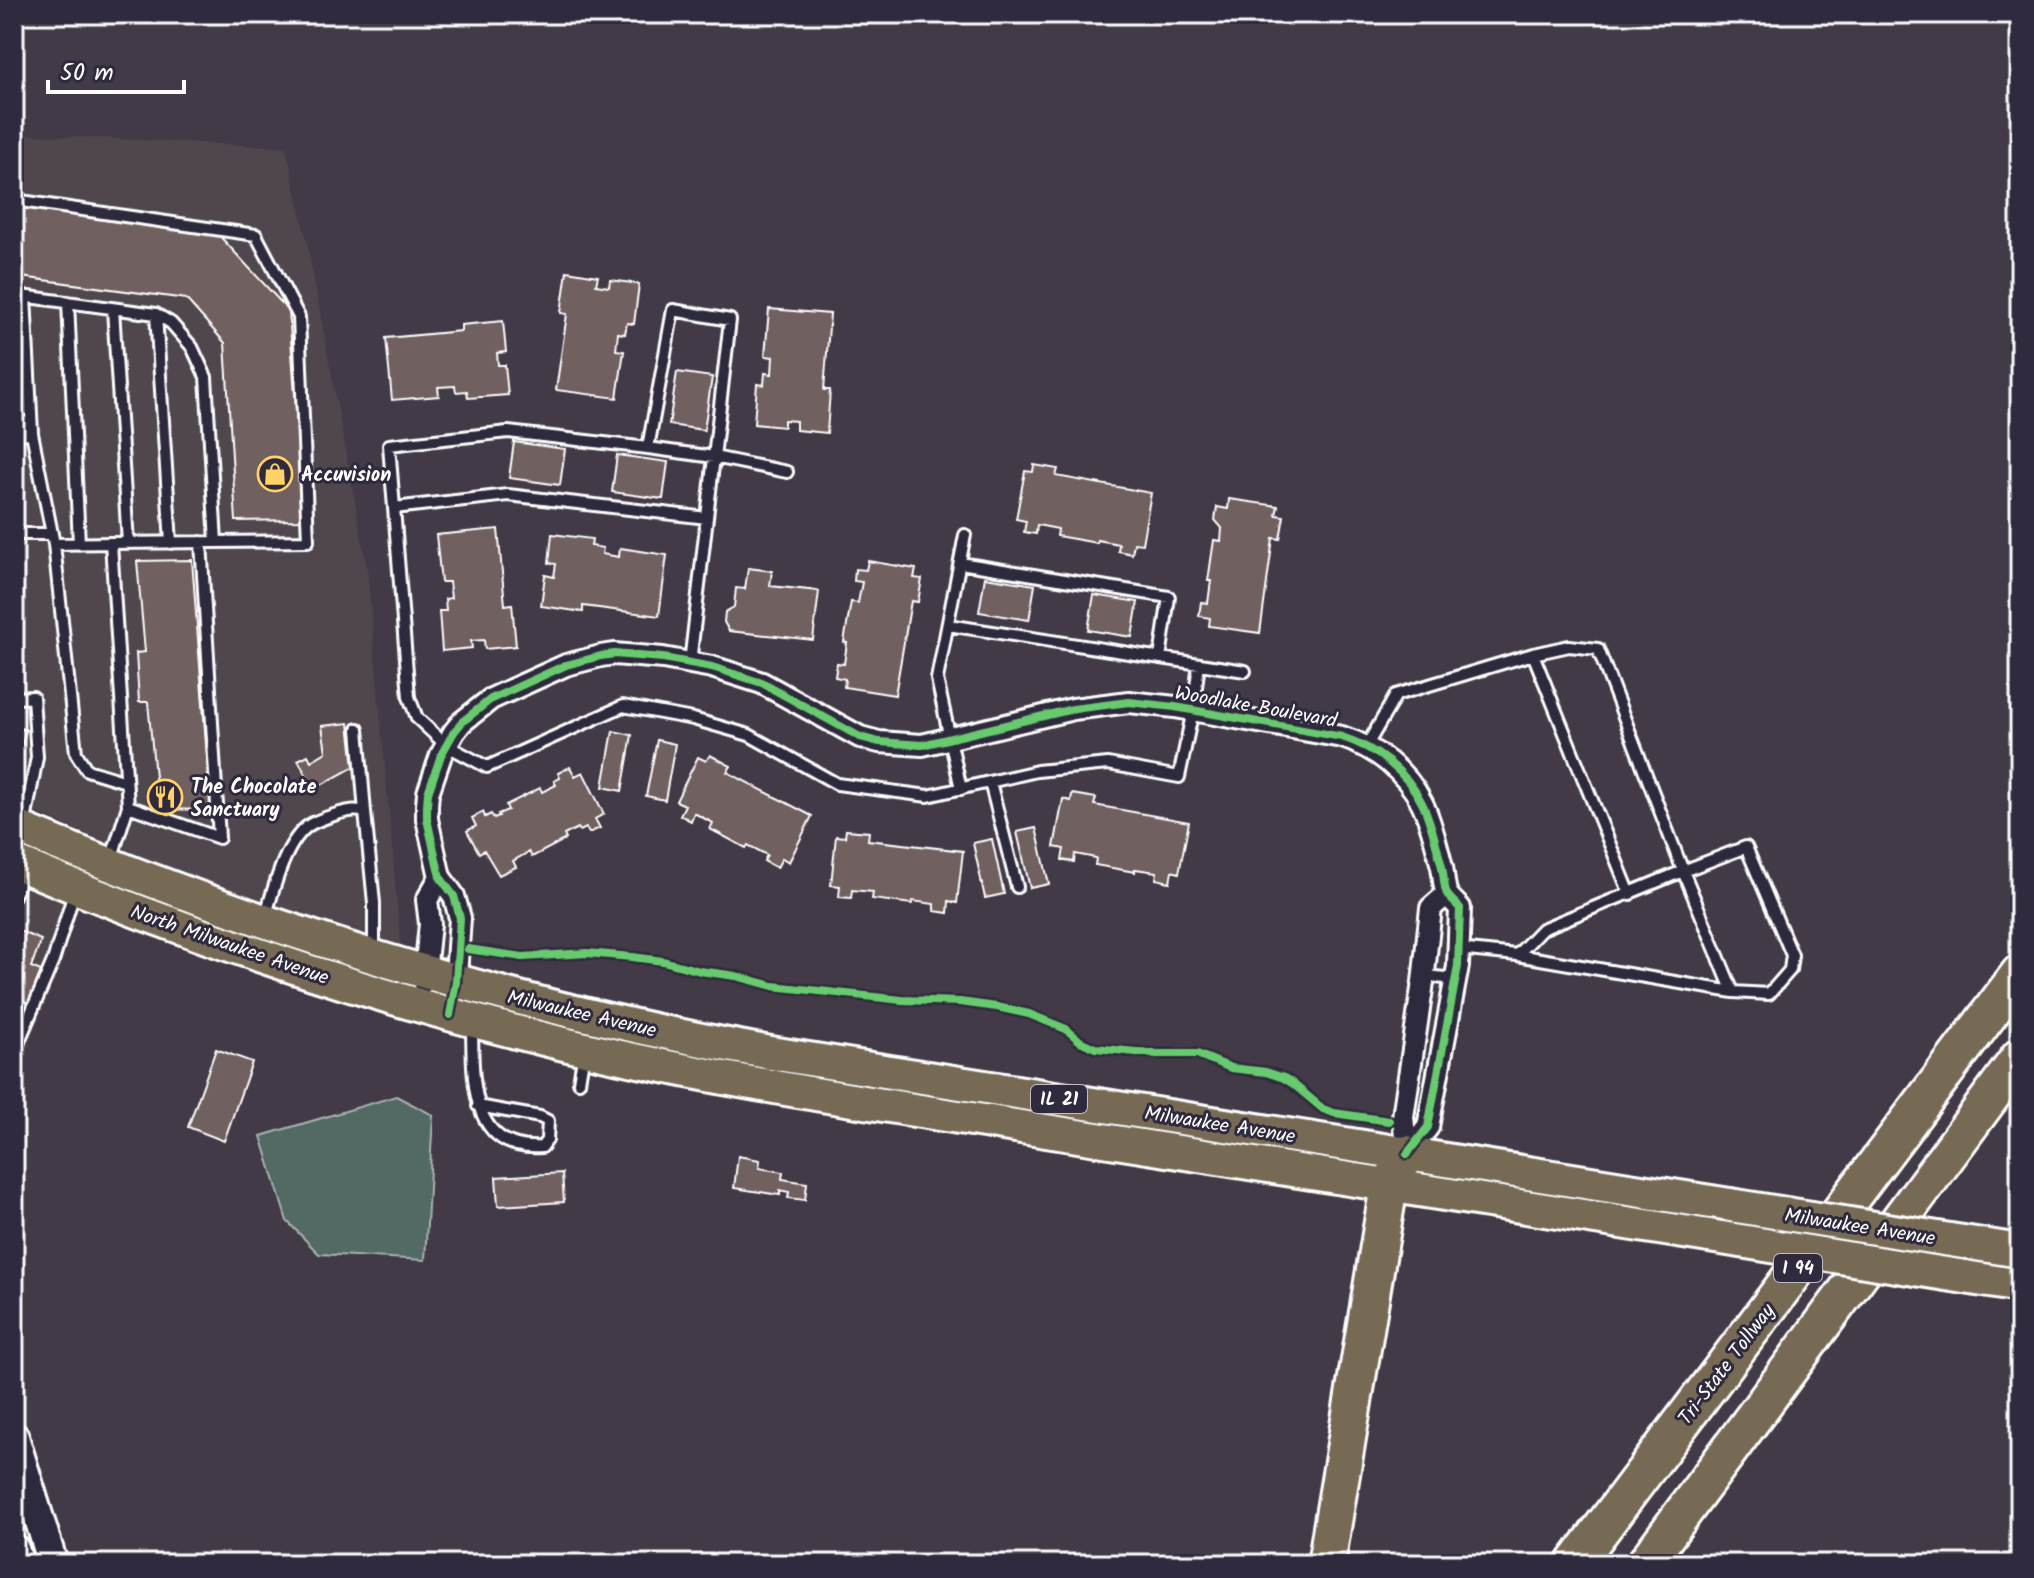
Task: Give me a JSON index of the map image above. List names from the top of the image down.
{
  "streets": {
    "highway": ["I 94", "Tri-State Tollway"],
    "main road": ["North Milwaukee Avenue", "Milwaukee Avenue", "IL 21"],
    "street": ["Woodlake Boulevard"]
  },
  "crossings": [
    ["Woodlake Boulevard", "North Milwaukee Avenue"],
    ["Woodlake Boulevard", "Milwaukee Avenue"],
    ["North Milwaukee Avenue", "Milwaukee Avenue"]
  ],
  "places": {
    "shop": ["Accuvision"],
    "restaurant": ["The Chocolate Sanctuary"]
  },
  "scale_bar": "50 m"
}
